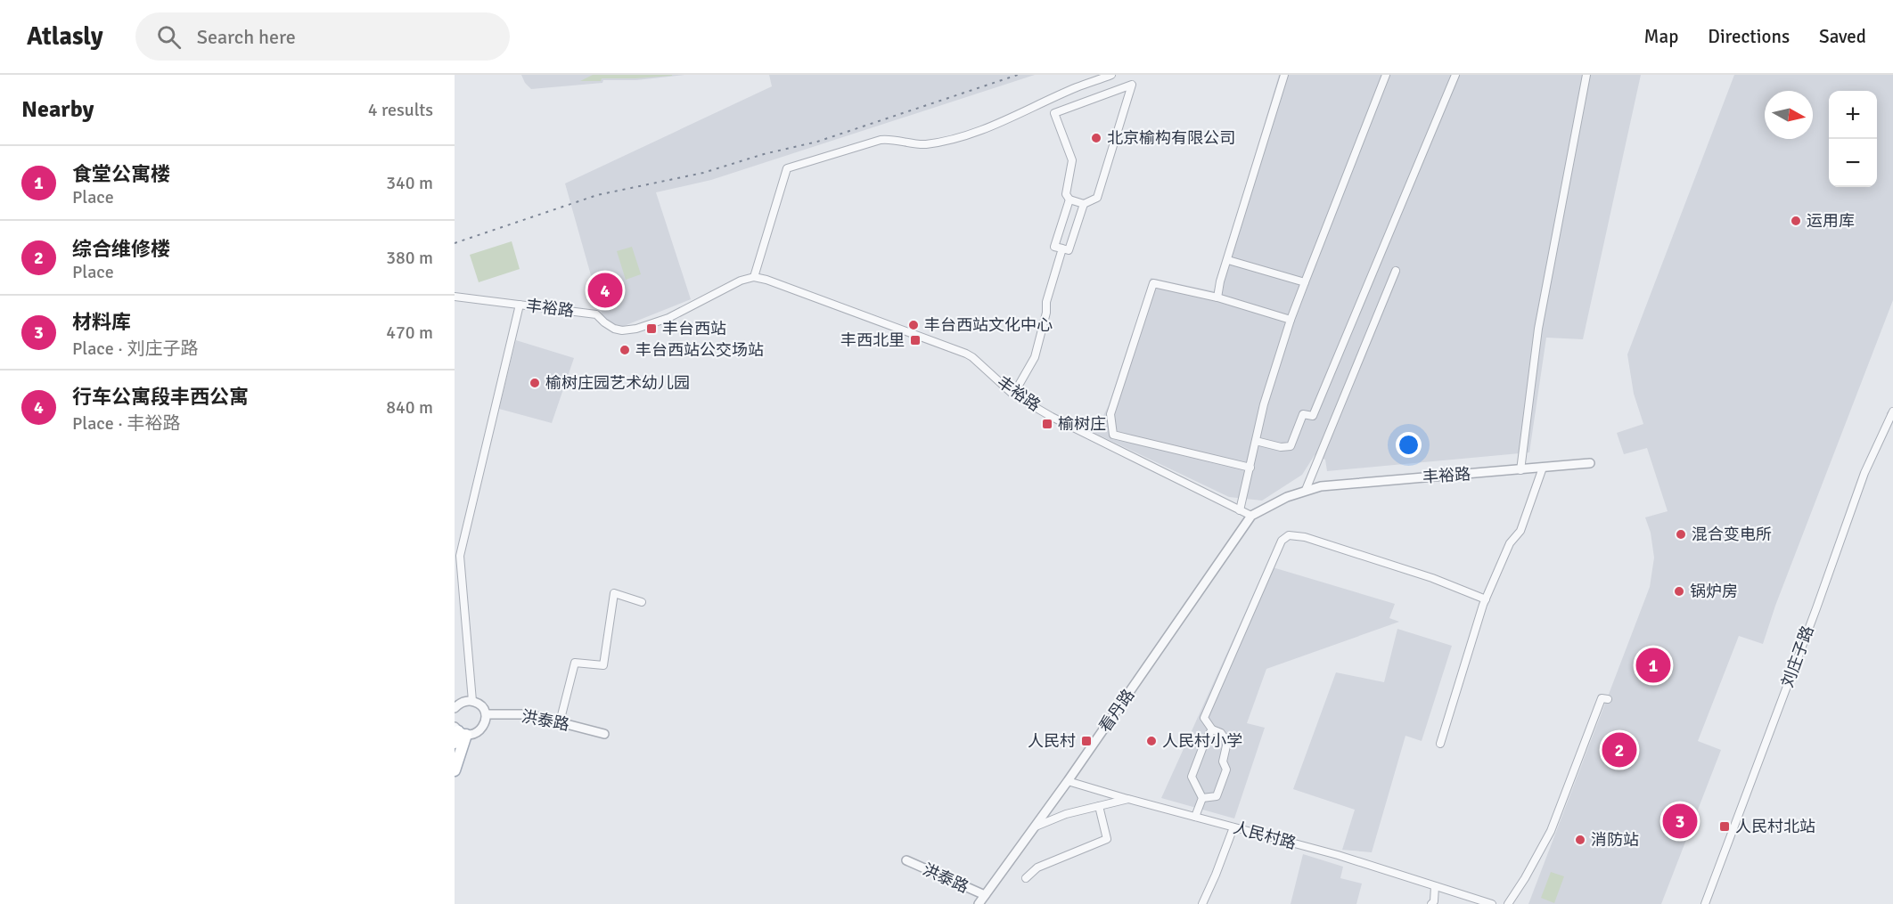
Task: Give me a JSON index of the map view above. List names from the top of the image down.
{
  "streets": {
    "street": [
      "丰裕路",
      "刘庄子路",
      "看丹路",
      "洪泰路",
      "人民村路"
    ]
  },
  "crossings": [
    ["丰裕路", "看丹路"],
    ["看丹路", "洪泰路"],
    ["看丹路", "人民村路"]
  ],
  "places": {
    "other": [
      "北京榆构有限公司",
      "运用库",
      "丰台西站文化中心",
      "丰台西站公交场站",
      "榆树庄园艺术幼儿园",
      "混合变电所",
      "锅炉房",
      "人民村小学",
      "消防站"
    ],
    "transit": [
      "丰台西站",
      "丰西北里",
      "榆树庄",
      "人民村",
      "人民村北站"
    ]
  },
  "north": "right",
  "page": {
    "header": "Atlasly",
    "search": "Search here",
    "nav": ["Map", "Directions", "Saved"],
    "heading": ["Nearby", "4 results"],
    "map_buttons": ["+", "−"],
    "list": [
      {
        "mark": "1",
        "name": "食堂公寓楼",
        "note": "Place",
        "value": "340 m"
      },
      {
        "mark": "2",
        "name": "综合维修楼",
        "note": "Place",
        "value": "380 m"
      },
      {
        "mark": "3",
        "name": "材料库",
        "note": "Place · 刘庄子路",
        "value": "470 m"
      },
      {
        "mark": "4",
        "name": "行车公寓段丰西公寓",
        "note": "Place · 丰裕路",
        "value": "840 m"
      }
    ],
    "pins": [
      "4",
      "1",
      "2",
      "3"
    ]
  }
}
